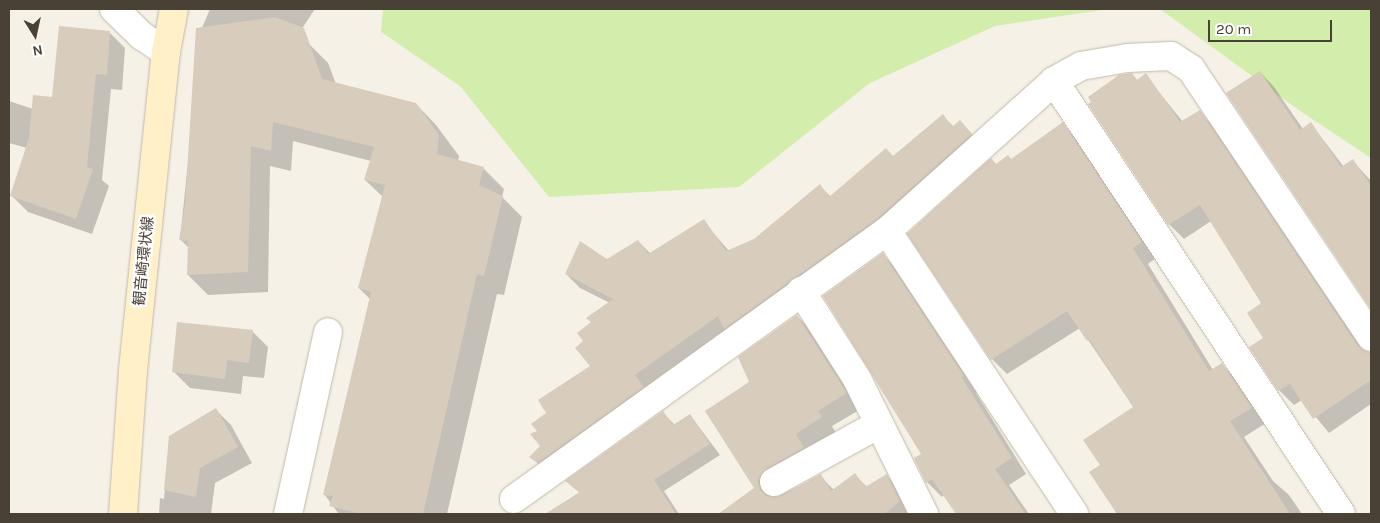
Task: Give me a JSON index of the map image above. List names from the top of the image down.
{
  "streets": {
    "main road": ["観音崎環状線"]
  },
  "scale_bar": "20 m",
  "north": "bottom"
}
